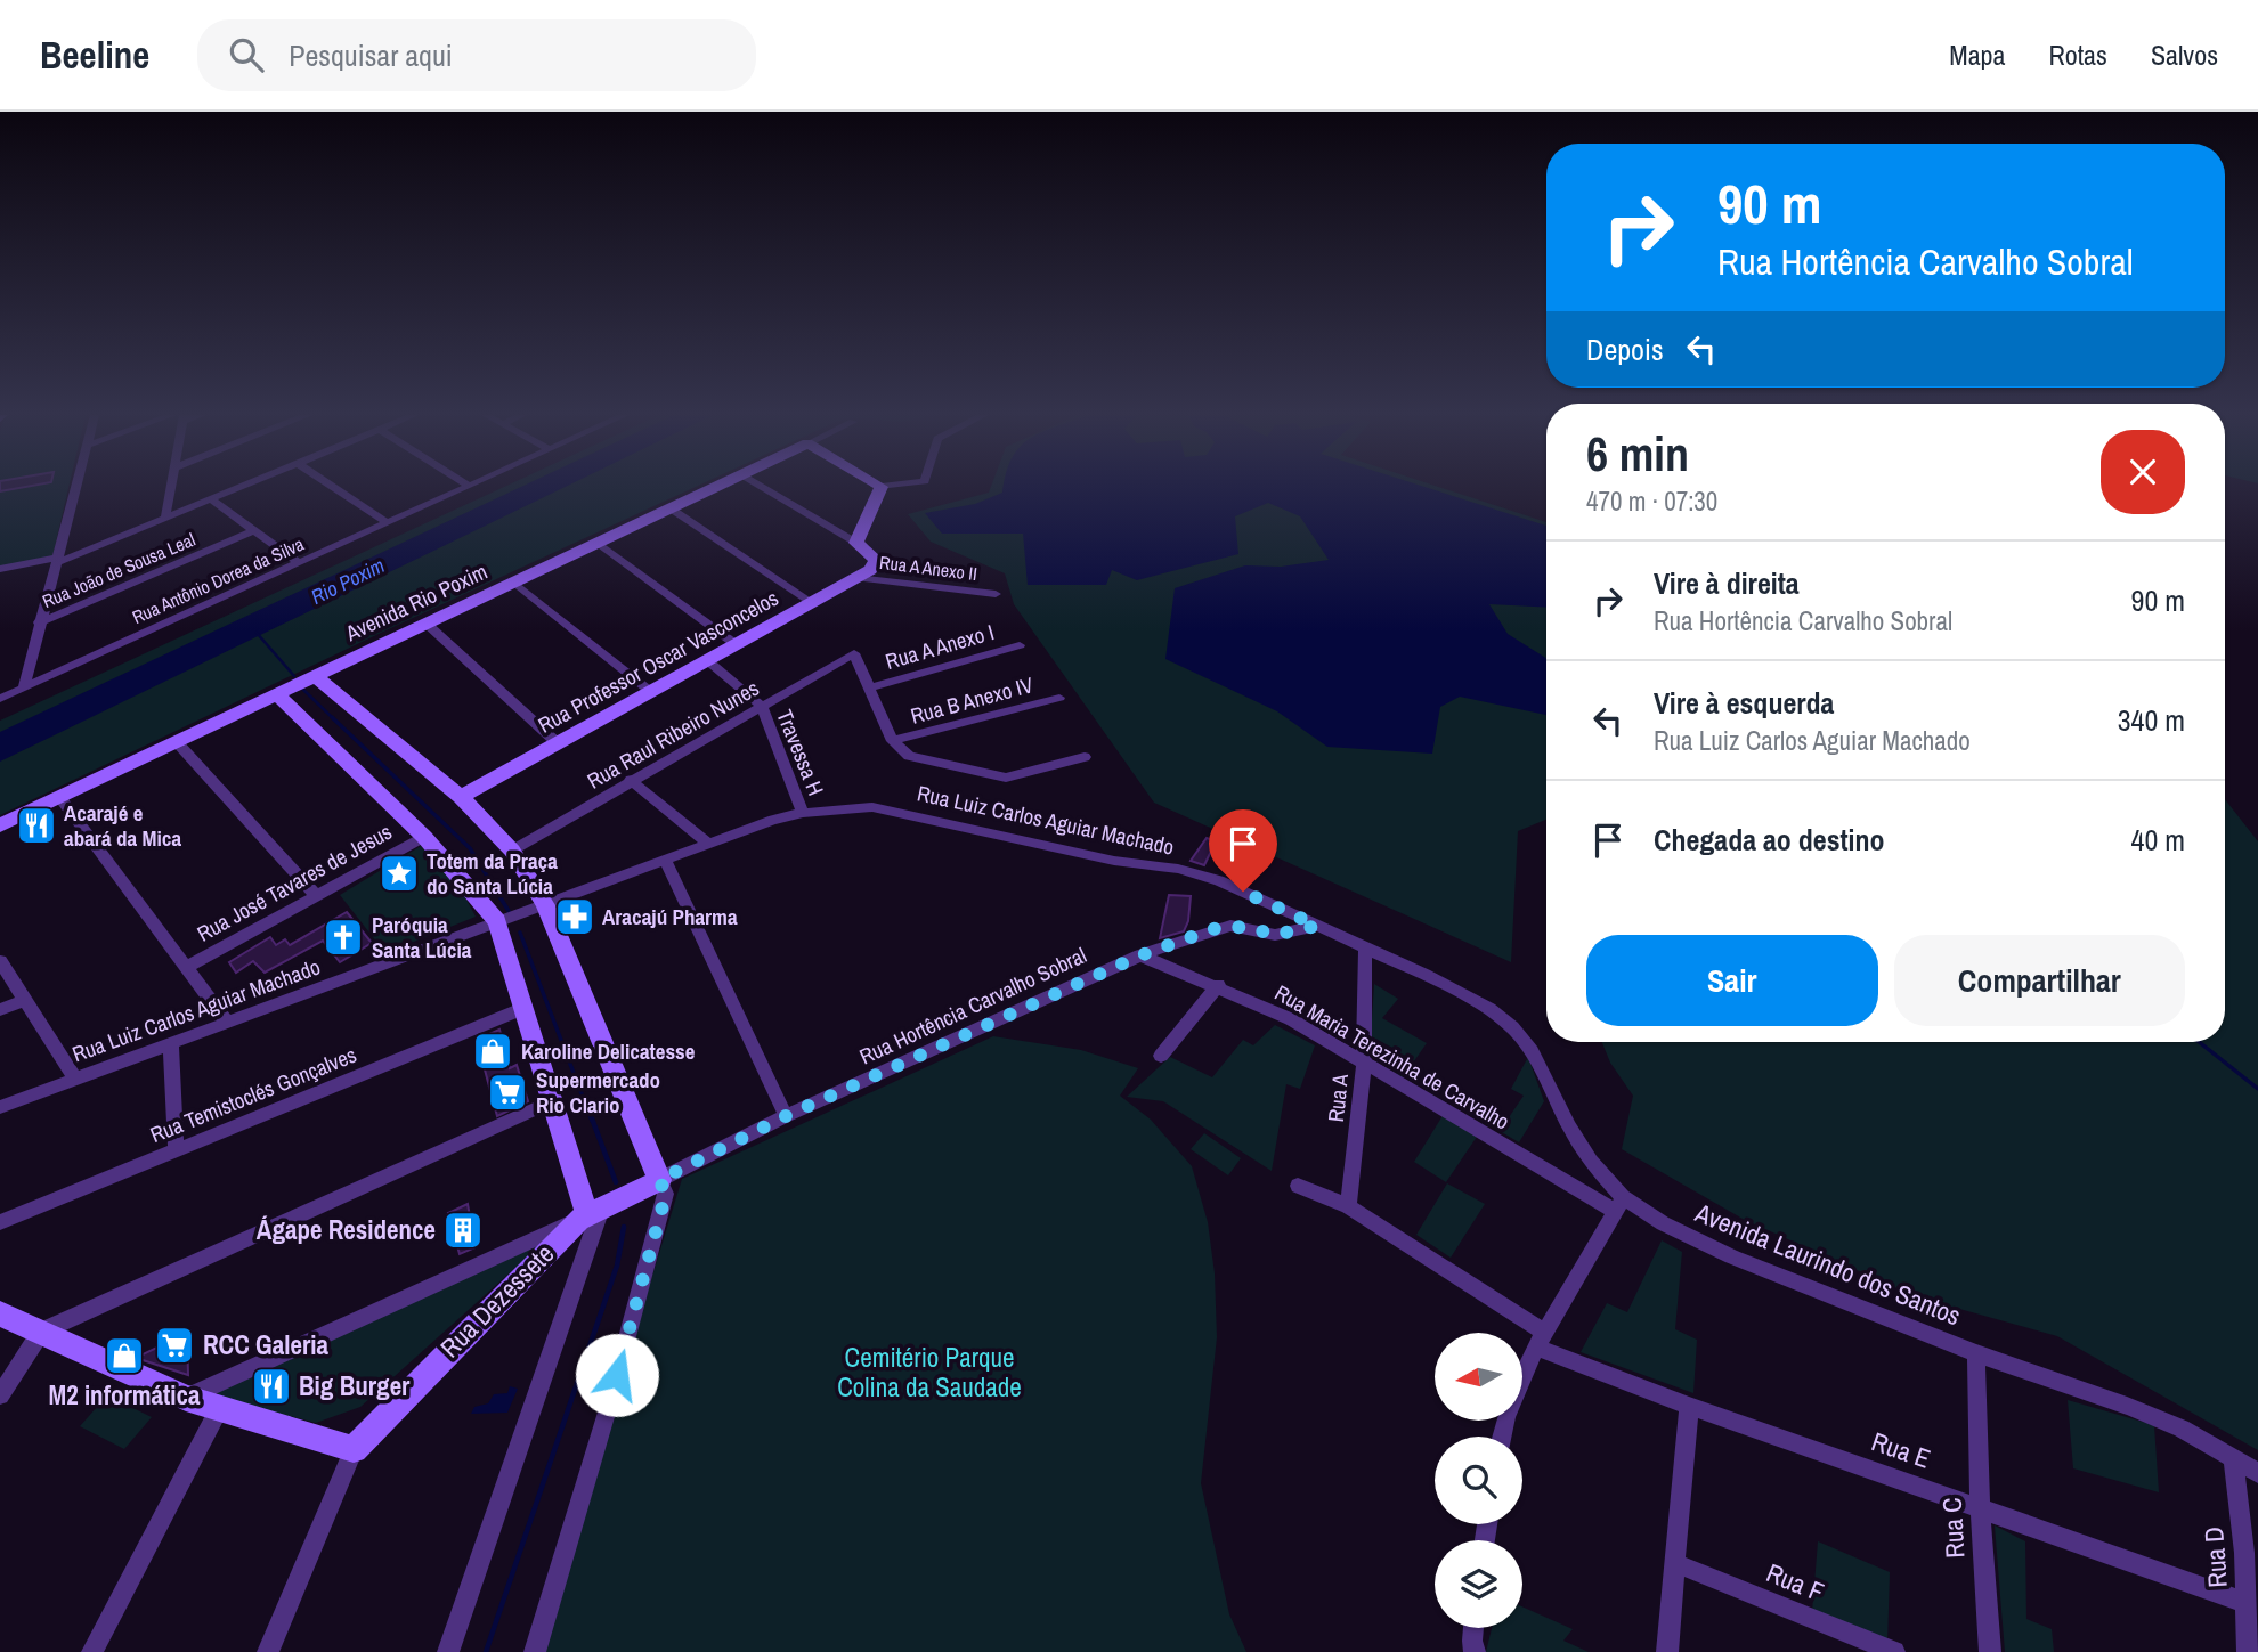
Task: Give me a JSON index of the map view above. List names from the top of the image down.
{
  "streets": {
    "street": [
      "Rua A Anexo II",
      "Rua João de Sousa Leal",
      "Rua Antônio Dorea da Silva",
      "Avenida Rio Poxim",
      "Rua A Anexo I",
      "Rua Professor Oscar Vasconcelos",
      "Rua B Anexo IV",
      "Rua Raul Ribeiro Nunes",
      "Travessa H",
      "Rua Luiz Carlos Aguiar Machado",
      "Rua José Tavares de Jesus",
      "Rua Hortência Carvalho Sobral",
      "Rua Maria Terezinha de Carvalho",
      "Rua Temistoclés Gonçalves",
      "Rua A",
      "Avenida Laurindo dos Santos",
      "Rua Dezessete",
      "Rua E",
      "Rua C",
      "Rua D",
      "Rua F"
    ]
  },
  "crossings": [
    ["Rua A Anexo II", "Rua Professor Oscar Vasconcelos"],
    ["Rua A Anexo I", "Rua Raul Ribeiro Nunes"],
    ["Rua Raul Ribeiro Nunes", "Travessa H"],
    ["Travessa H", "Rua Luiz Carlos Aguiar Machado"],
    ["Rua Luiz Carlos Aguiar Machado", "Rua Hortência Carvalho Sobral"],
    ["Rua Luiz Carlos Aguiar Machado", "Avenida Laurindo dos Santos"],
    ["Rua Hortência Carvalho Sobral", "Rua Maria Terezinha de Carvalho"],
    ["Rua Hortência Carvalho Sobral", "Avenida Laurindo dos Santos"],
    ["Rua Hortência Carvalho Sobral", "Rua Dezessete"],
    ["Rua Maria Terezinha de Carvalho", "Rua A"],
    ["Rua Maria Terezinha de Carvalho", "Avenida Laurindo dos Santos"],
    ["Rua A", "Avenida Laurindo dos Santos"],
    ["Rua A", "Rua E"],
    ["Avenida Laurindo dos Santos", "Rua C"],
    ["Avenida Laurindo dos Santos", "Rua D"],
    ["Rua E", "Rua C"],
    ["Rua E", "Rua D"]
  ],
  "water": ["Rio Poxim"],
  "parks": ["Cemitério Parque Colina da Saudade"],
  "places": {
    "restaurant": ["Acarajé e abará da Mica", "Big Burger"],
    "place": ["Totem da Praça do Santa Lúcia"],
    "pharmacy": ["Aracajú Pharma"],
    "church": ["Paróquia Santa Lúcia"],
    "shop": ["Karoline Delicatesse", "M2 informática"],
    "supermarket": ["Supermercado Rio Clario", "RCC Galeria"],
    "building": ["Ágape Residence"]
  },
  "north": "left",
  "page": {
    "header": "Beeline",
    "search": "Pesquisar aqui",
    "nav": ["Mapa", "Rotas", "Salvos"],
    "turn": ["90 m", "Rua Hortência Carvalho Sobral"],
    "then": "Depois",
    "heading": ["6 min", "470 m · 07:30"],
    "list": [
      {
        "name": "Vire à direita",
        "note": "Rua Hortência Carvalho Sobral",
        "value": "90 m"
      },
      {
        "name": "Vire à esquerda",
        "note": "Rua Luiz Carlos Aguiar Machado",
        "value": "340 m"
      },
      {
        "name": "Chegada ao destino",
        "value": "40 m"
      }
    ],
    "buttons": ["Sair", "Compartilhar"]
  }
}
